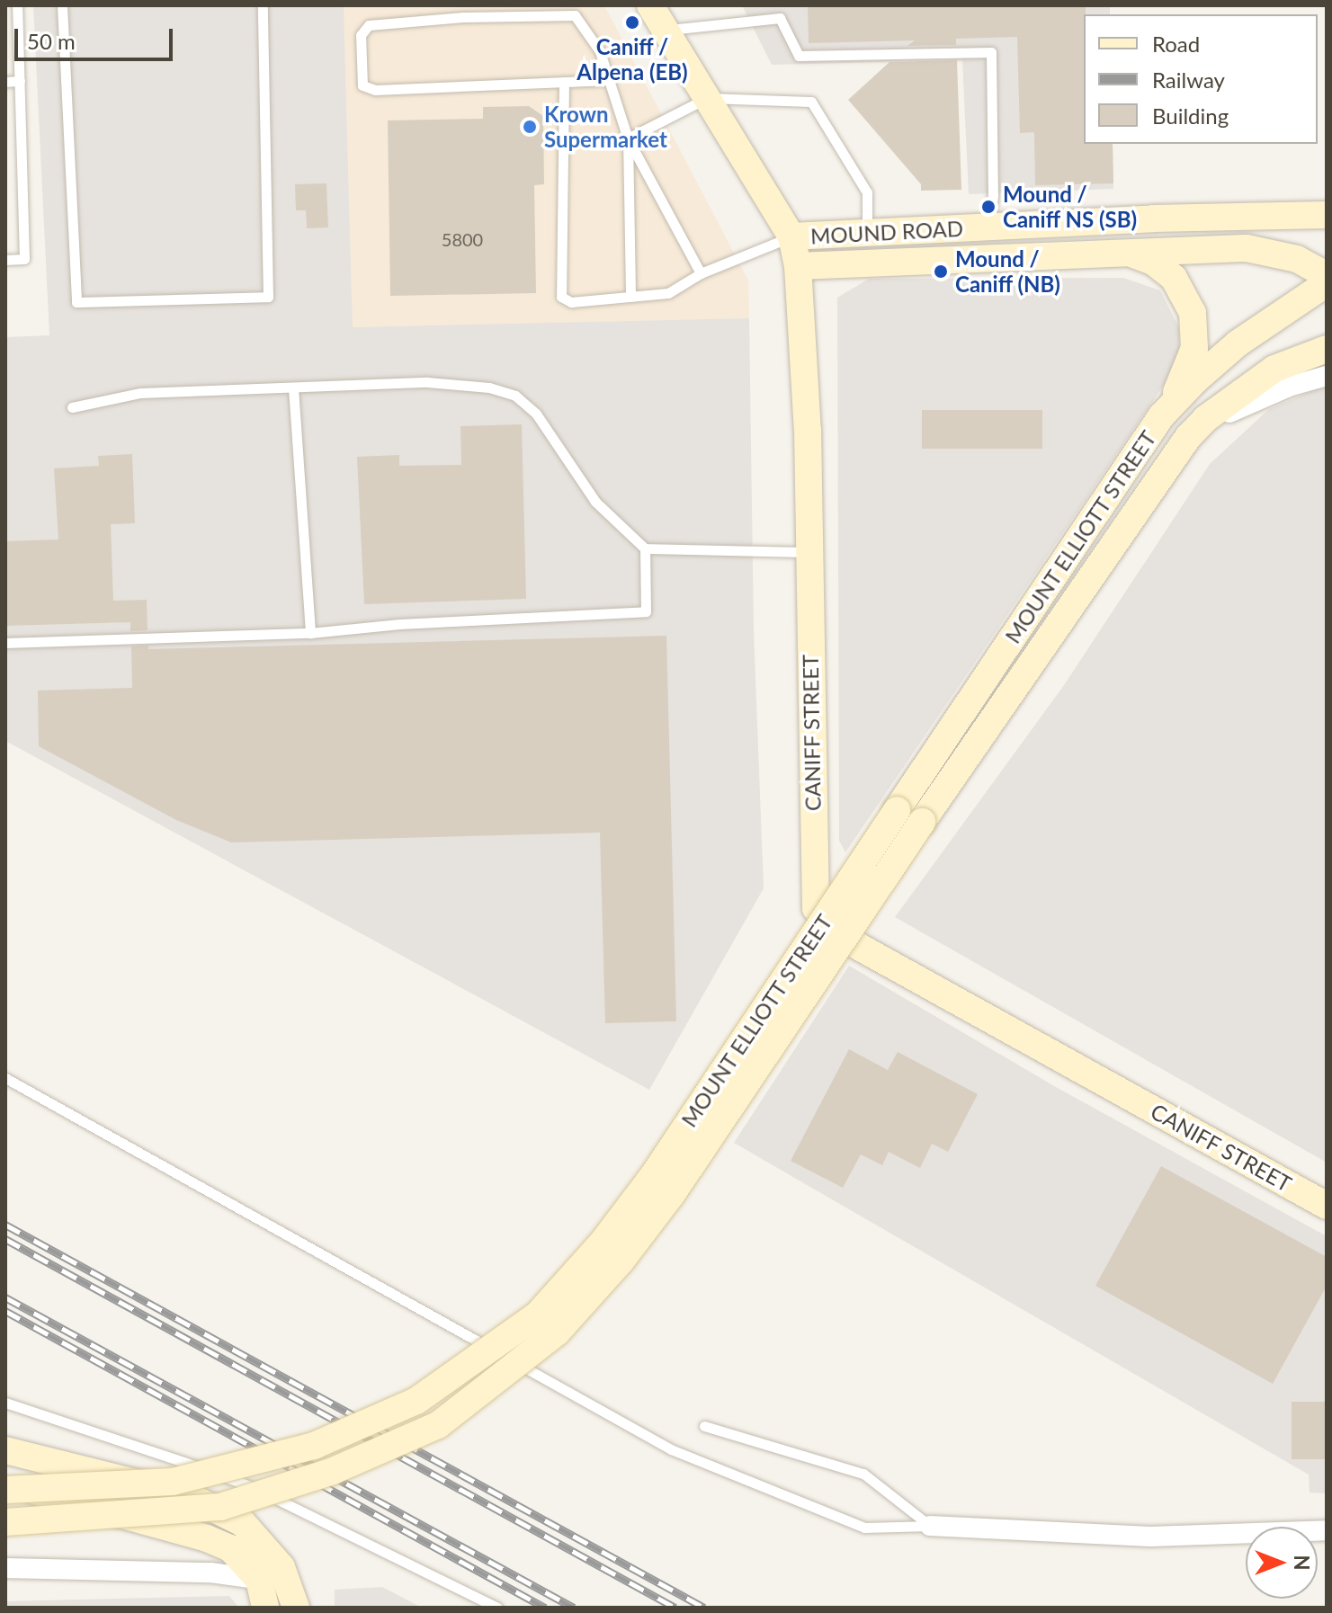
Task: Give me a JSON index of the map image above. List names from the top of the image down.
{
  "streets": {
    "main road": ["MOUND ROAD", "MOUNT ELLIOTT STREET", "CANIFF STREET"]
  },
  "crossings": [
    ["MOUND ROAD", "CANIFF STREET"]
  ],
  "places": [
    "Caniff / Alpena (EB)",
    "Krown Supermarket",
    "Mound / Caniff NS (SB)",
    "Mound / Caniff (NB)"
  ],
  "house_numbers": ["5800"],
  "legend": ["Road", "Railway", "Building"],
  "scale_bar": "50 m",
  "north": "right"
}
